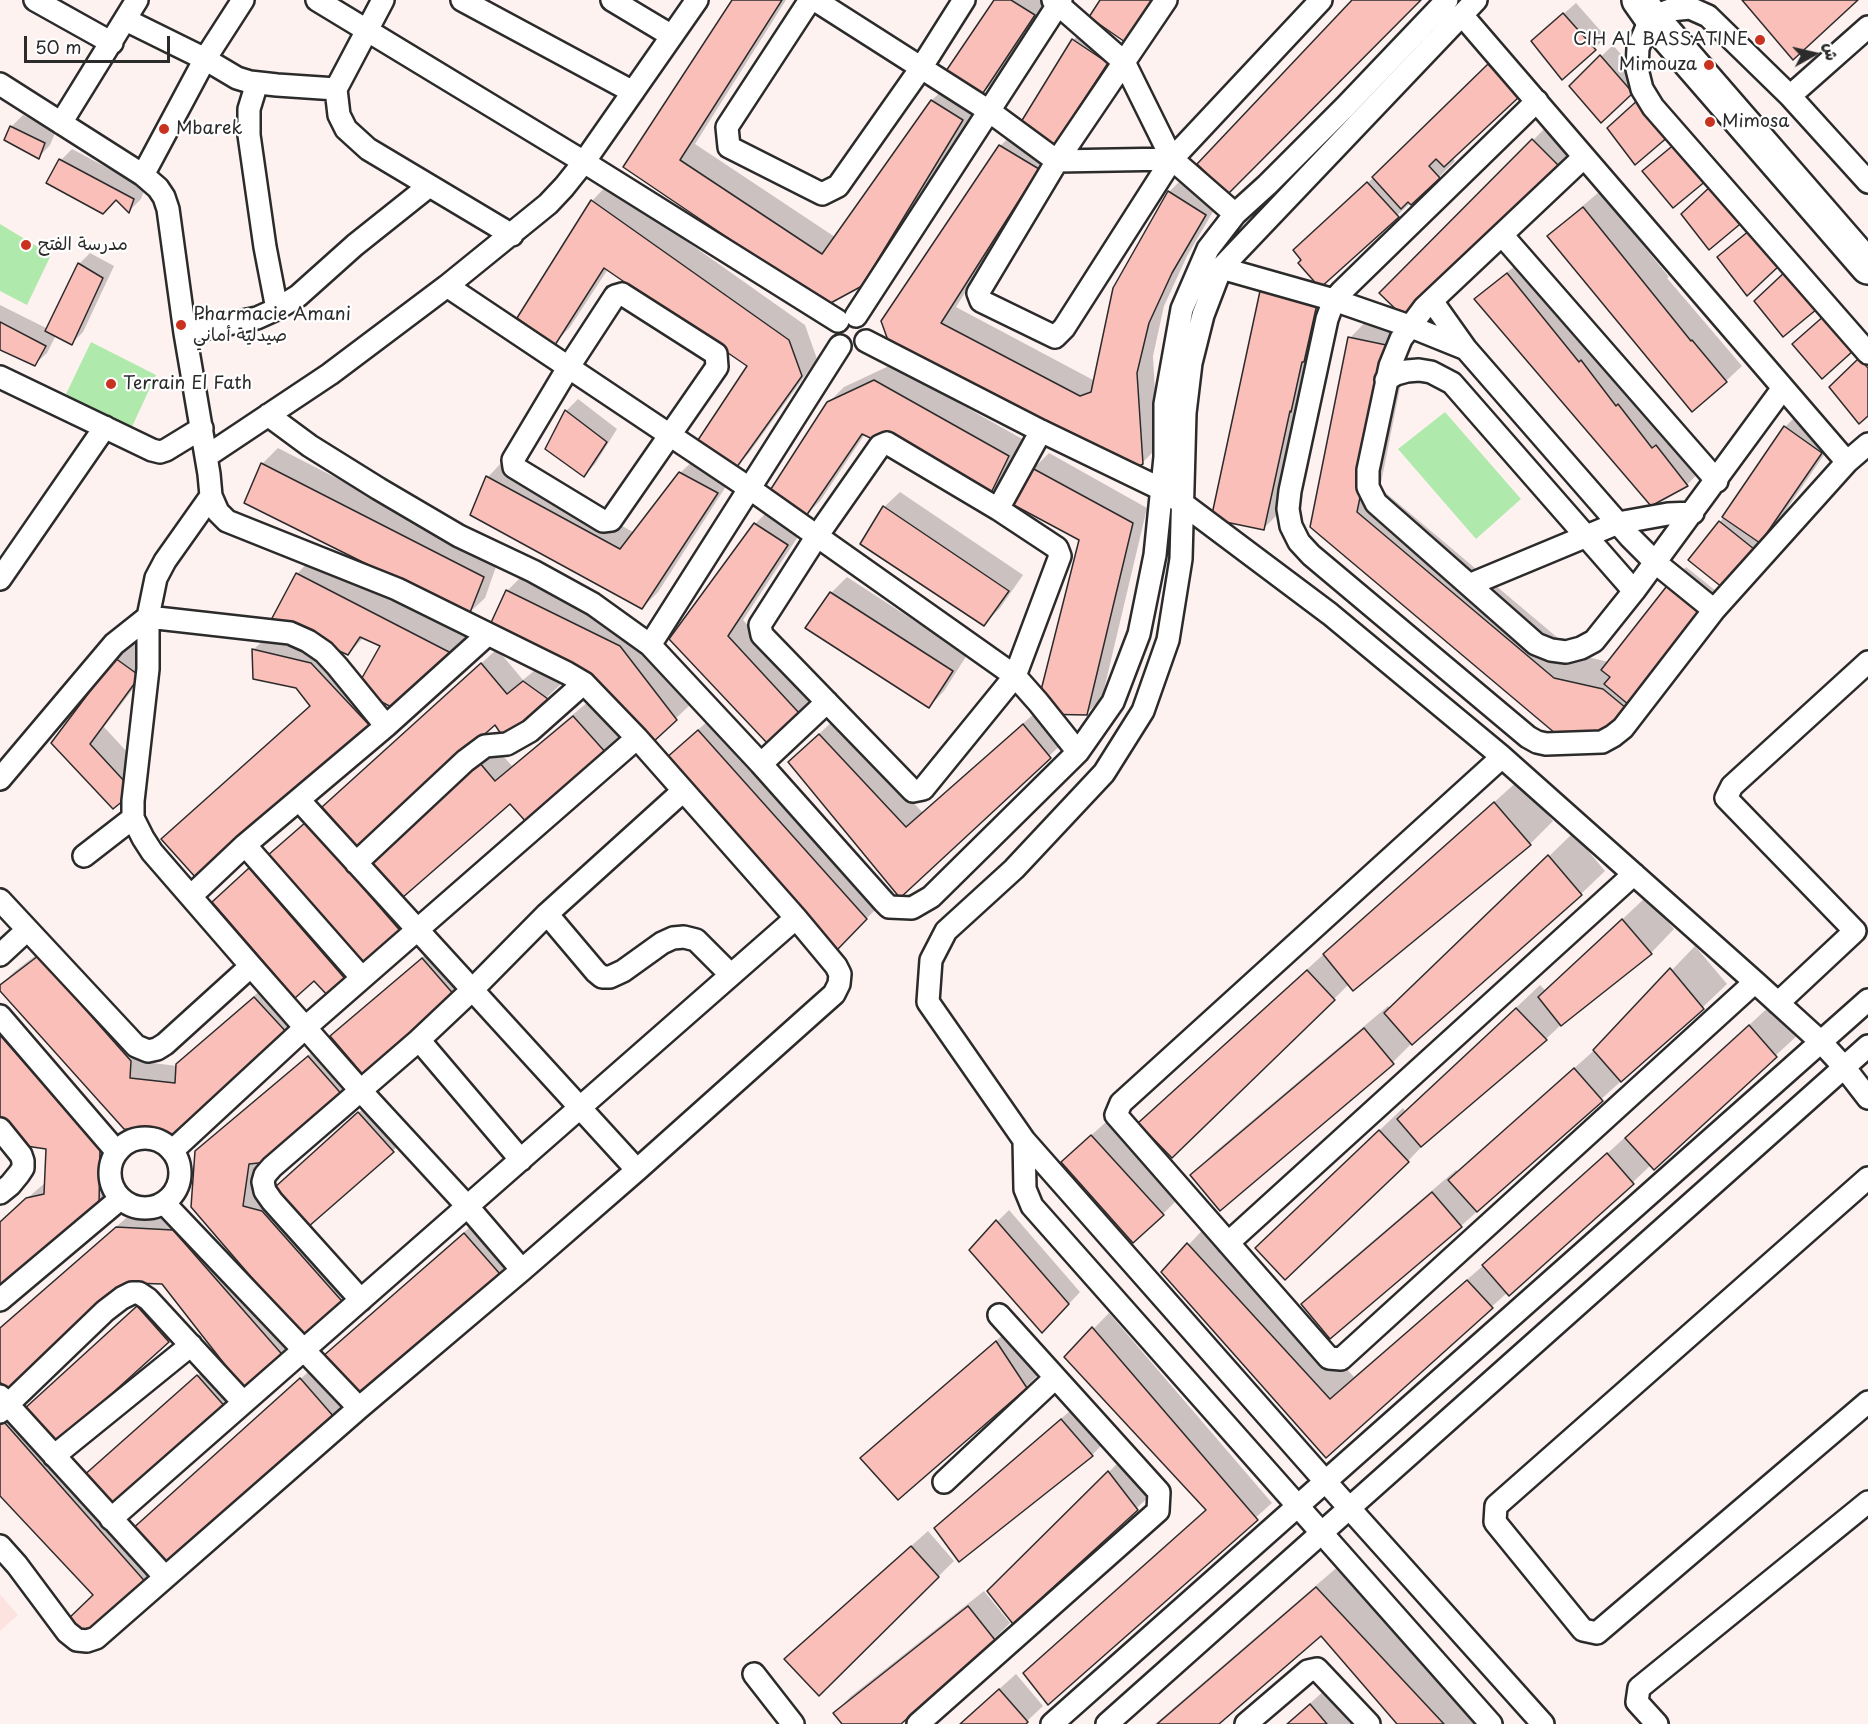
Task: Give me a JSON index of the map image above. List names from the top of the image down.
{
  "places": [
    "CIH AL BASSATINE",
    "Mimouza",
    "Mimosa",
    "Mbarek",
    "مدرسة الفتح",
    "Pharmacie Amani صيدلية أماني",
    "Terrain El Fath"
  ],
  "scale_bar": "50 m",
  "north": "right"
}
